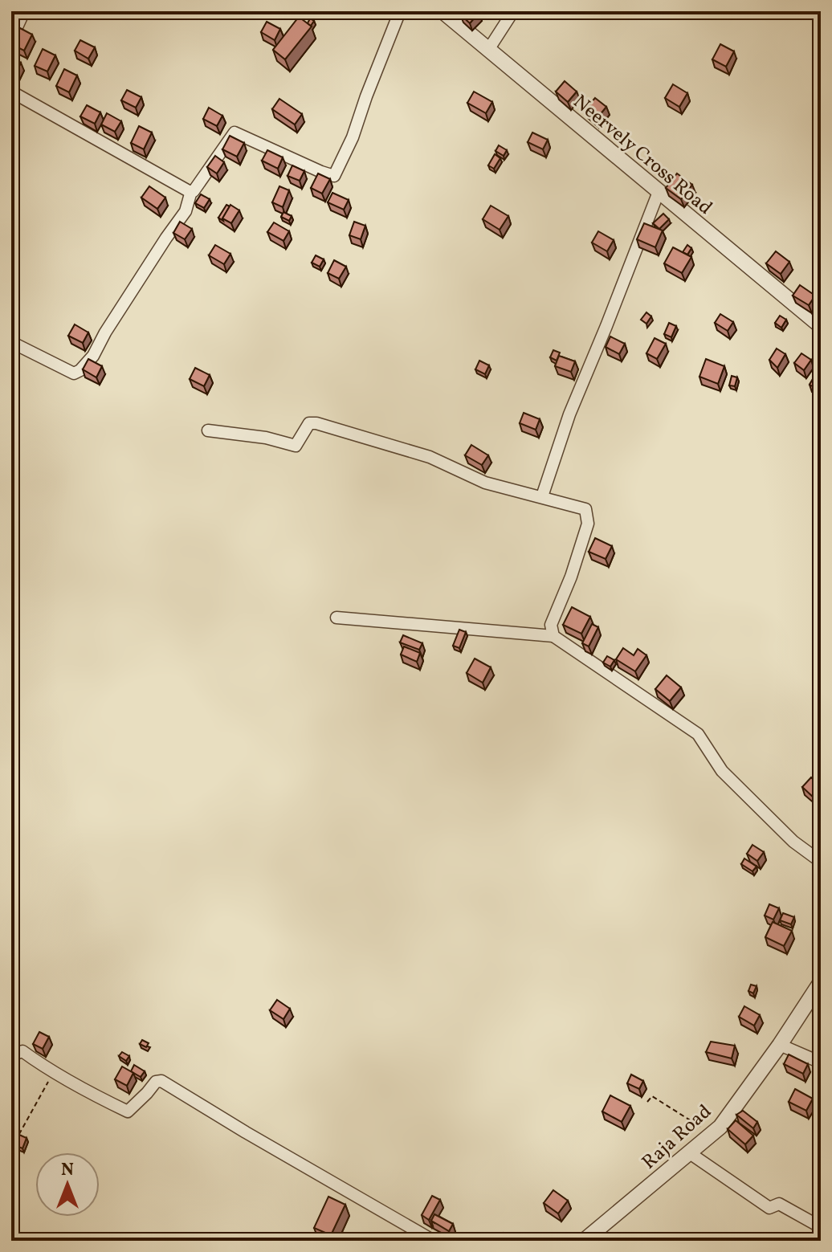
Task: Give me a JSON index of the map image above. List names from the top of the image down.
{
  "streets": {
    "street": ["Neervely Cross Road", "Raja Road"]
  },
  "north": "top"
}
